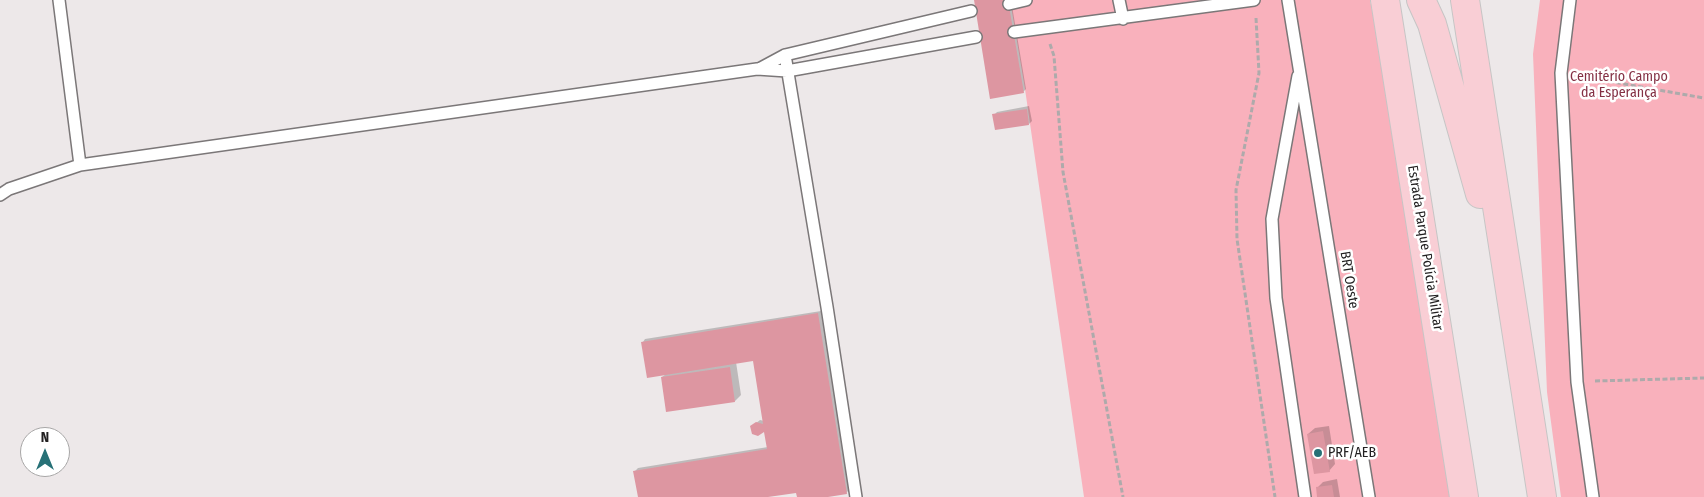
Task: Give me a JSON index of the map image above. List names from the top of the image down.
{
  "streets": {
    "main road": ["Estrada Parque Polícia Militar"],
    "lane": ["BRT Oeste"]
  },
  "parks": ["Cemitério Campo da Esperança"],
  "places": ["PRF/AEB"],
  "north": "top"
}
